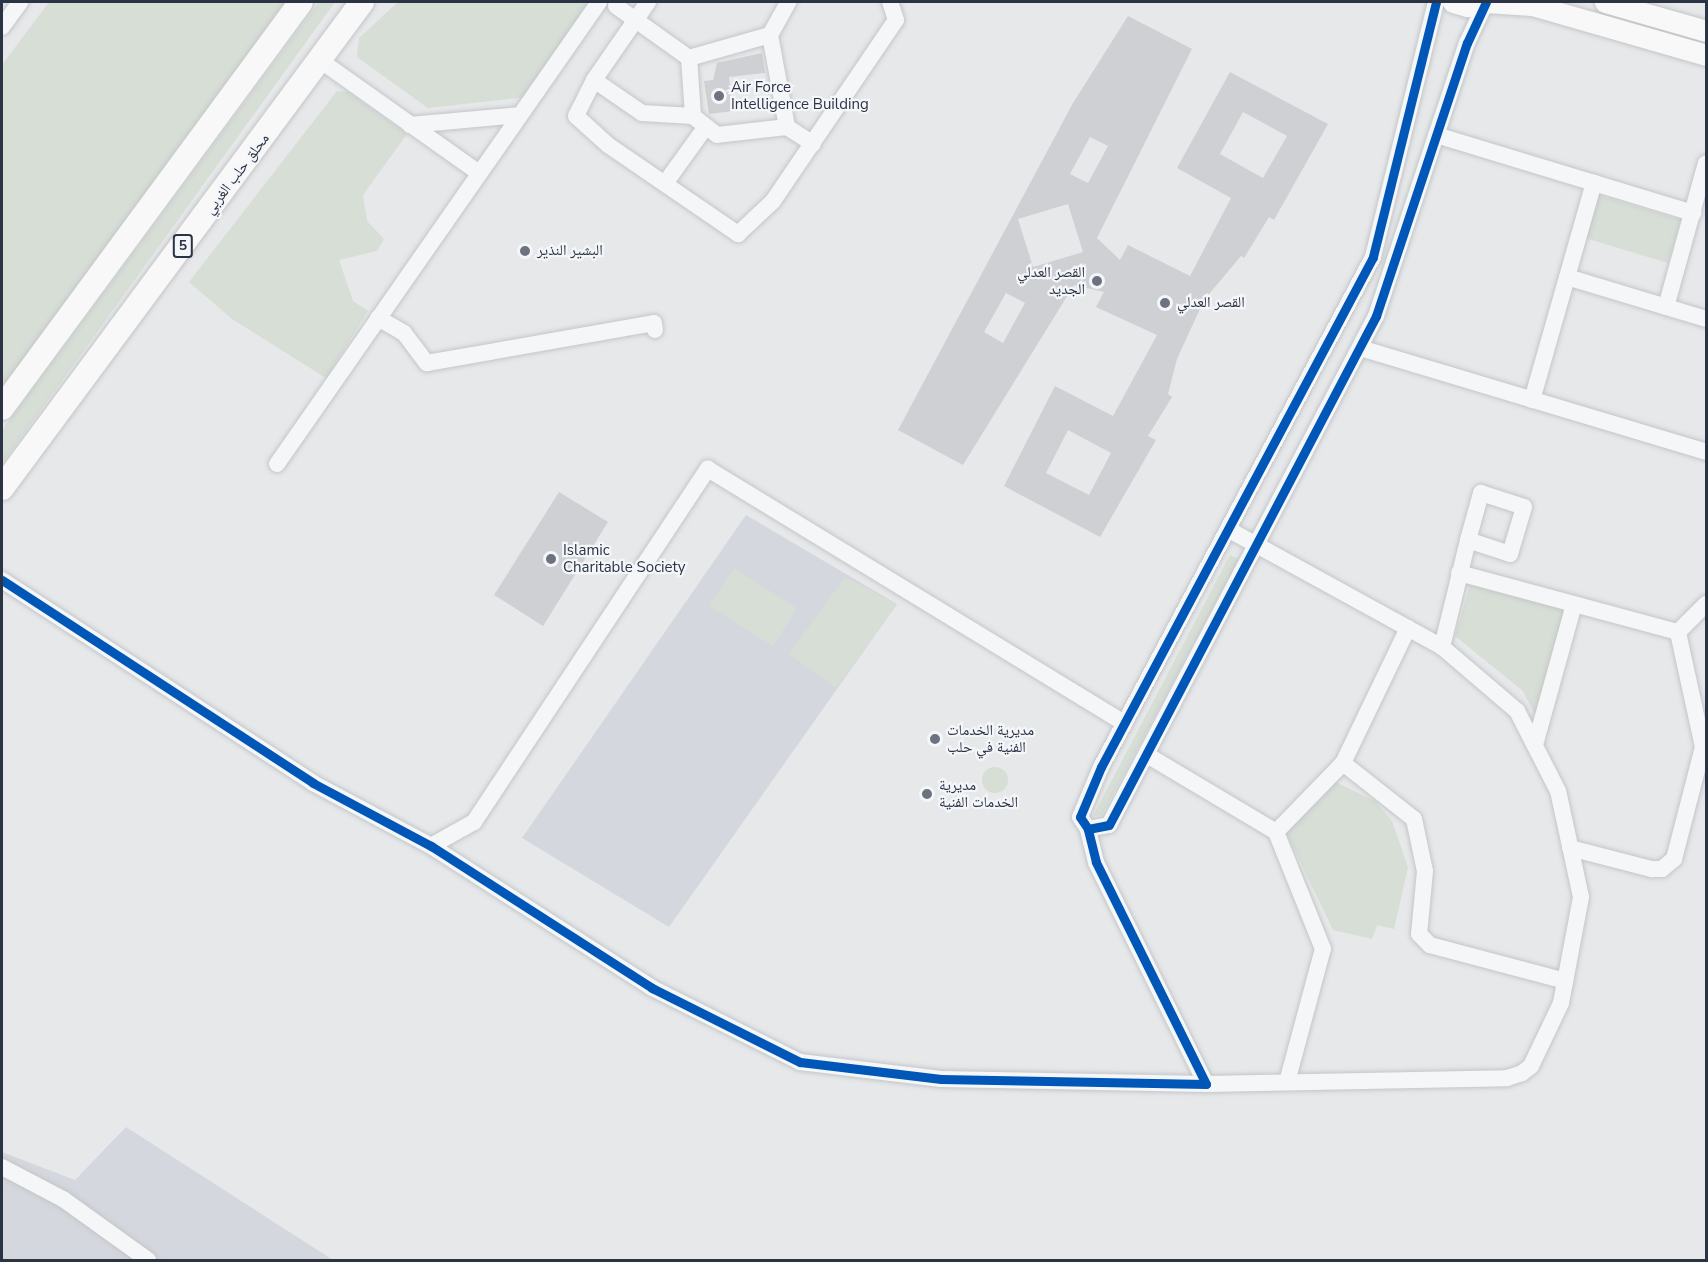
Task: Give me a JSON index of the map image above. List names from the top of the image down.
{
  "streets": {
    "highway": ["محلق حلب الغربي", "5"]
  },
  "places": [
    "Air Force Intelligence Building",
    "البشير النذير",
    "القصر العدلي الجديد",
    "القصر العدلي",
    "Islamic Charitable Society",
    "مديرية الخدمات الفنية في حلب",
    "مديرية الخدمات الفنية"
  ]
}
